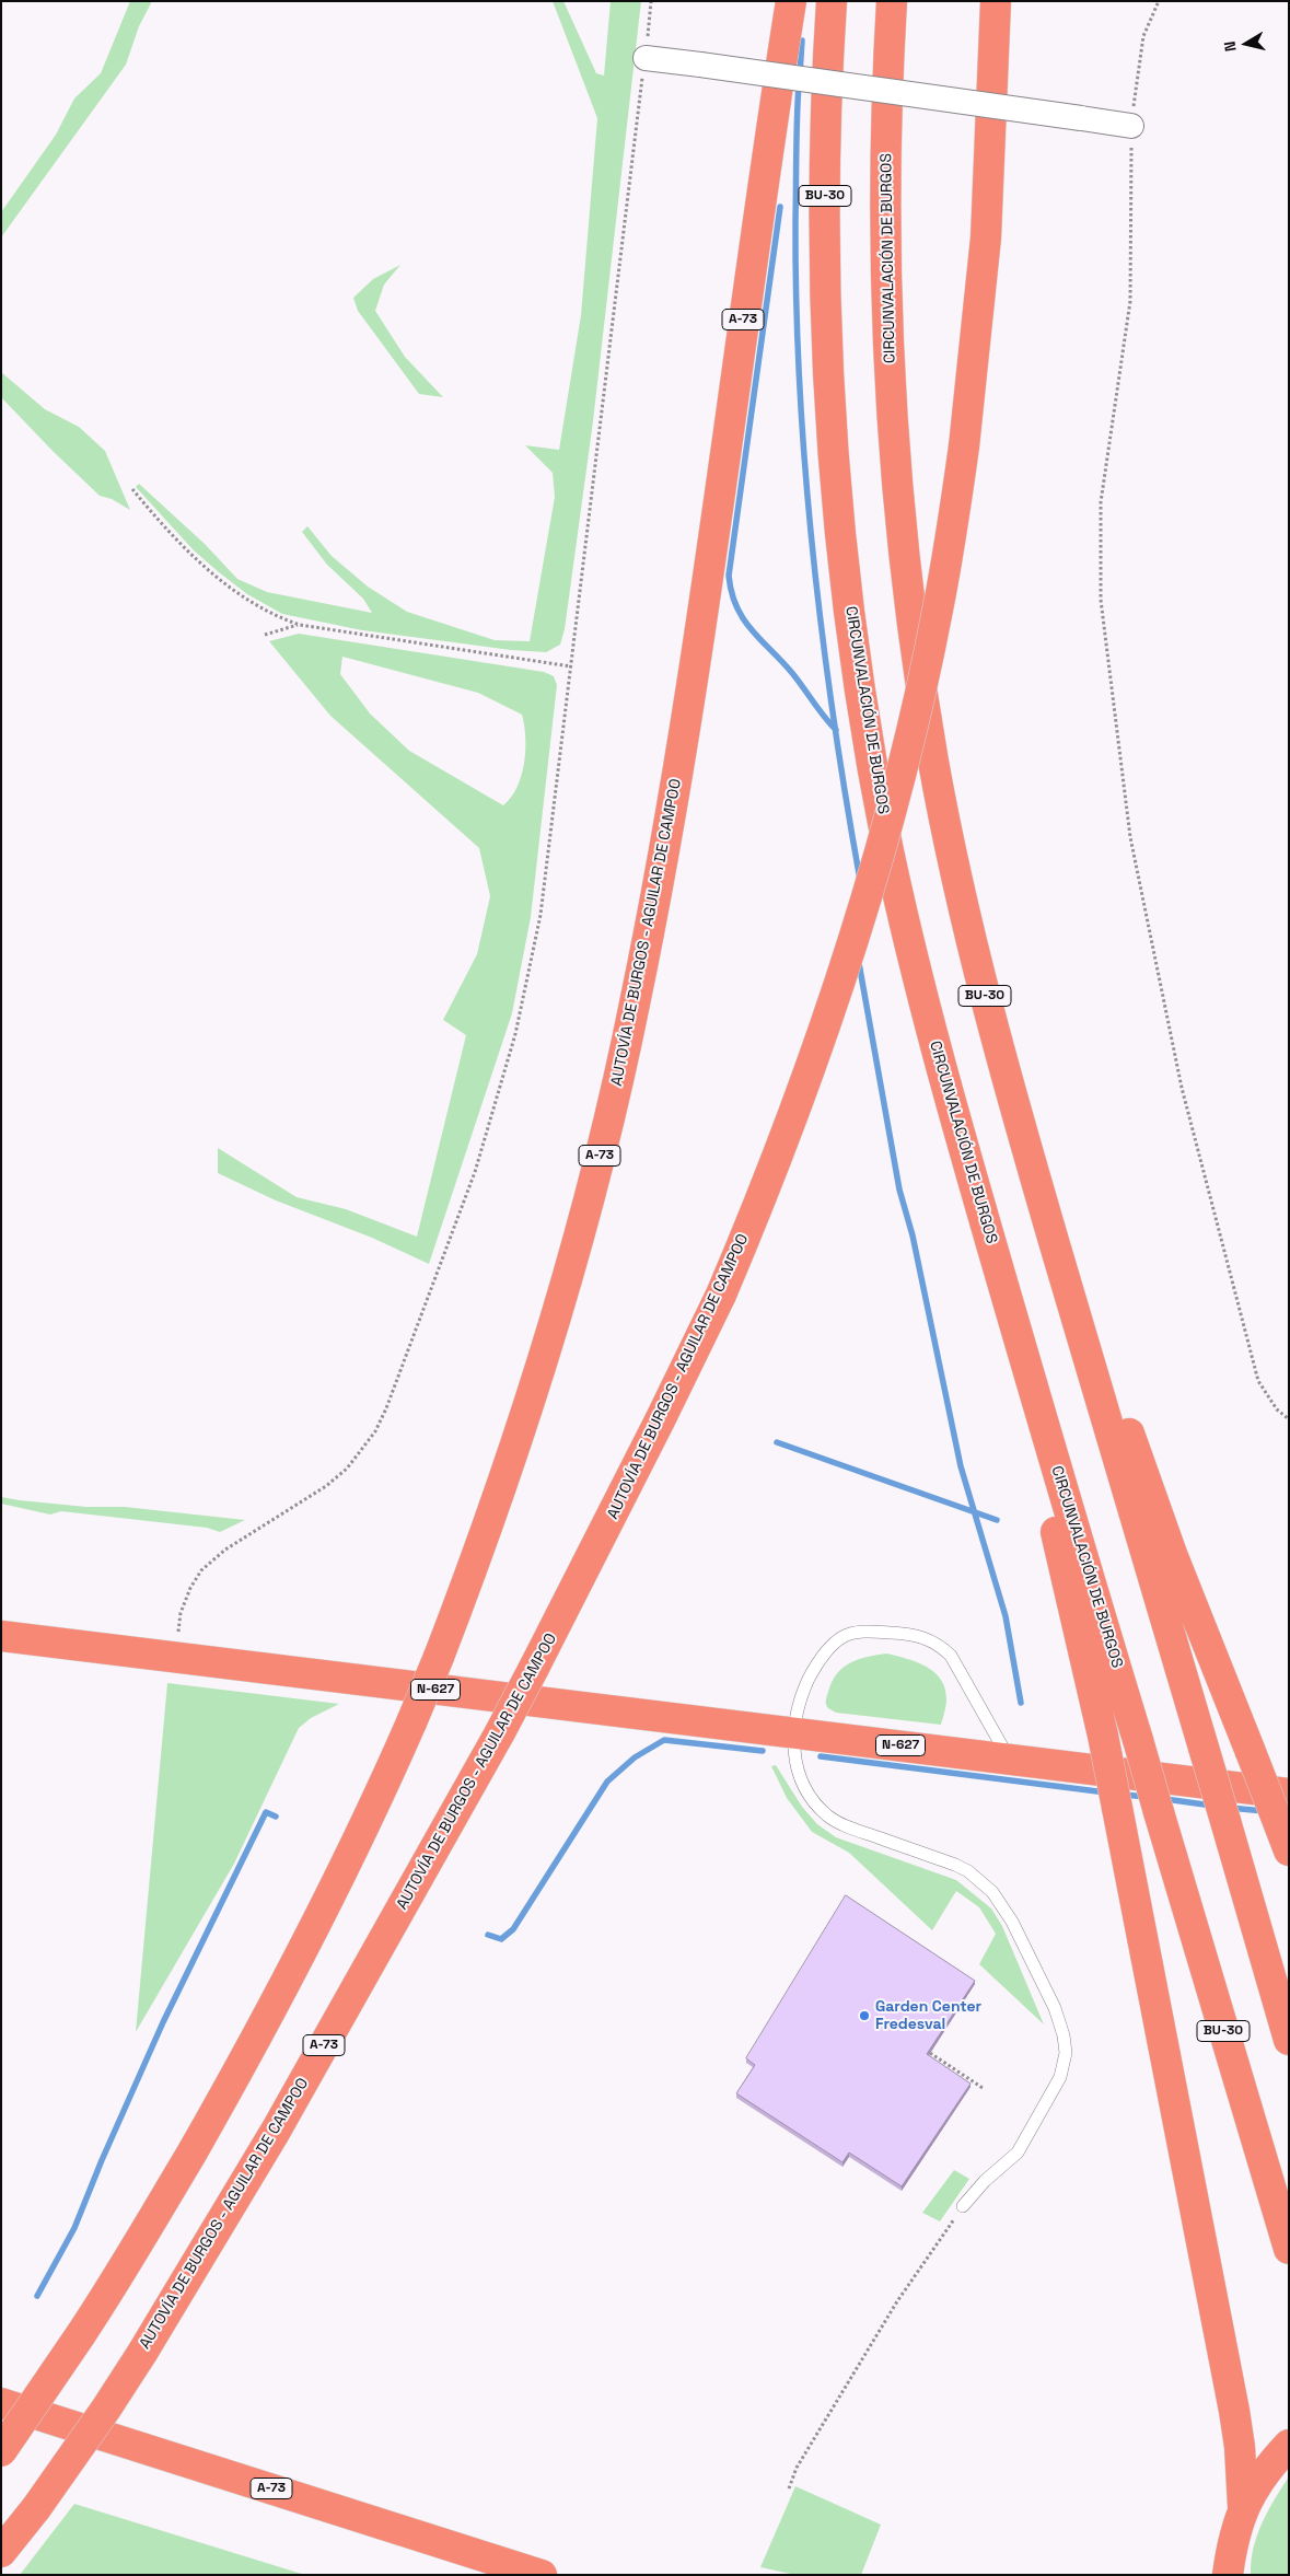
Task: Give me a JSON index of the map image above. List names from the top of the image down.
{
  "streets": {
    "highway": [
      "BU-30",
      "CIRCUNVALACIÓN DE BURGOS",
      "A-73",
      "AUTOVÍA DE BURGOS - AGUILAR DE CAMPOO",
      "N-627"
    ]
  },
  "crossings": [
    ["BU-30", "CIRCUNVALACIÓN DE BURGOS"]
  ],
  "places": ["Garden Center Fredesval"],
  "north": "left"
}
